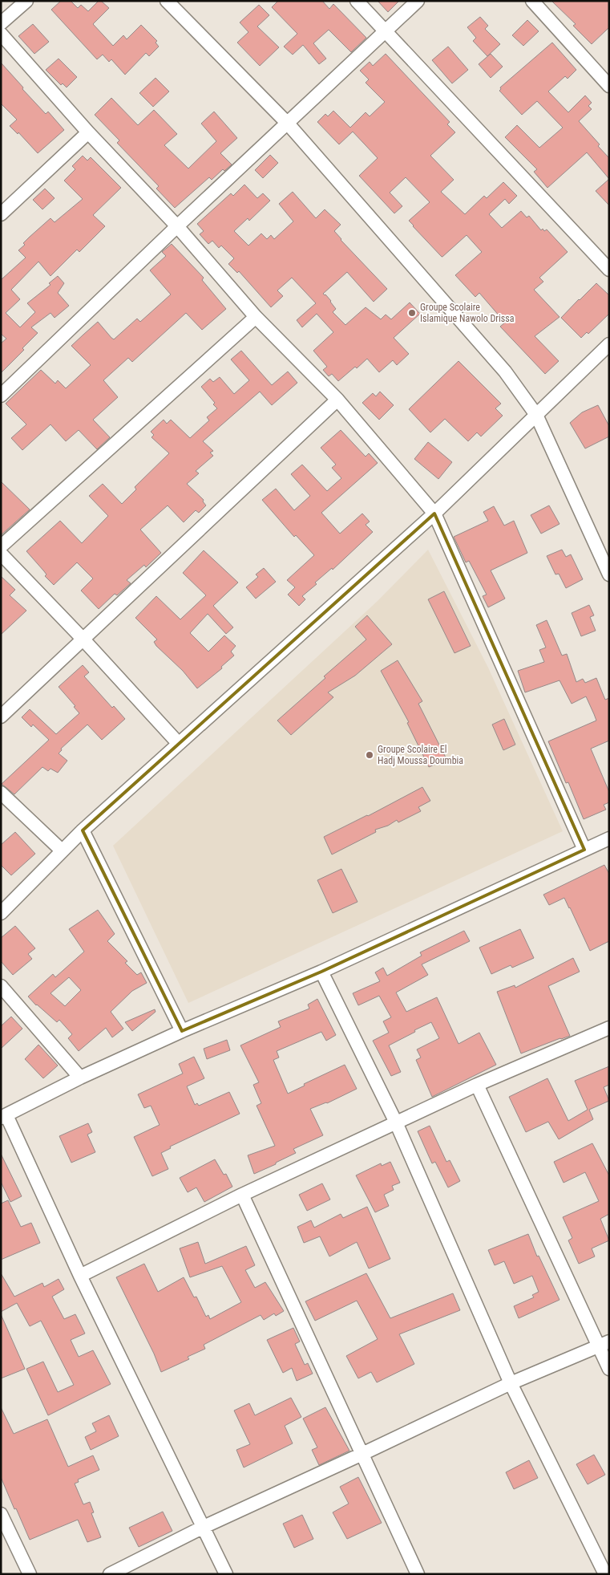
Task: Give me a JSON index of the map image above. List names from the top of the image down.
{
  "places": ["Groupe Scolaire Islamique Nawolo Drissa", "Groupe Scolaire El Hadj Moussa Doumbia"]
}
